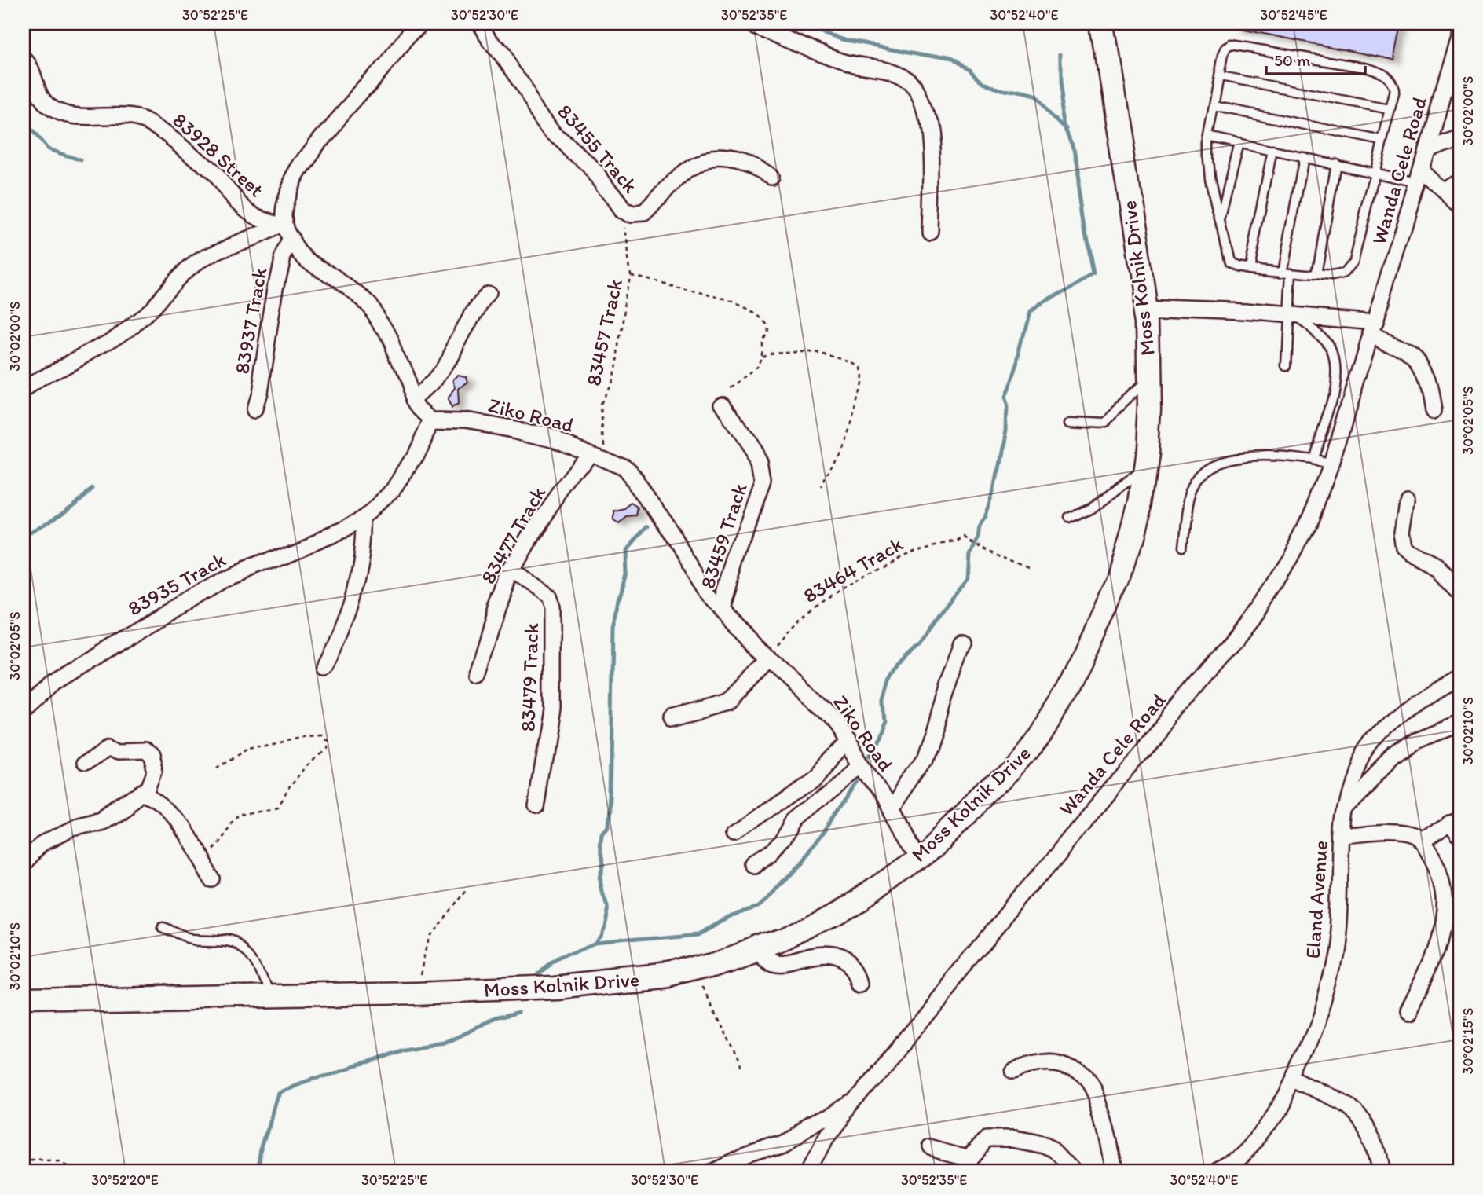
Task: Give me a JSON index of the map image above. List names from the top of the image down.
{
  "streets": {
    "main road": ["Moss Kolnik Drive"],
    "street": [
      "83455 Track",
      "83928 Street",
      "Wanda Cele Road",
      "83937 Track",
      "Ziko Road",
      "83477 Track",
      "83459 Track",
      "83935 Track",
      "83479 Track",
      "Eland Avenue"
    ],
    "path": ["83457 Track", "83464 Track"]
  },
  "crossings": [
    ["83455 Track", "83457 Track"],
    ["Moss Kolnik Drive", "Ziko Road"],
    ["83457 Track", "Ziko Road"],
    ["83457 Track", "83477 Track"],
    ["Ziko Road", "83477 Track"],
    ["Ziko Road", "83459 Track"],
    ["Ziko Road", "83464 Track"],
    ["Ziko Road", "83935 Track"],
    ["83477 Track", "83479 Track"]
  ],
  "scale_bar": "50 m",
  "coordinates": [
    "30°52'25\"E",
    "30°52'30\"E",
    "30°52'35\"E",
    "30°52'40\"E",
    "30°52'45\"E",
    "30°02'00\"S",
    "30°02'05\"S",
    "30°02'10\"S",
    "30°02'15\"S",
    "30°52'20\"E"
  ]
}
